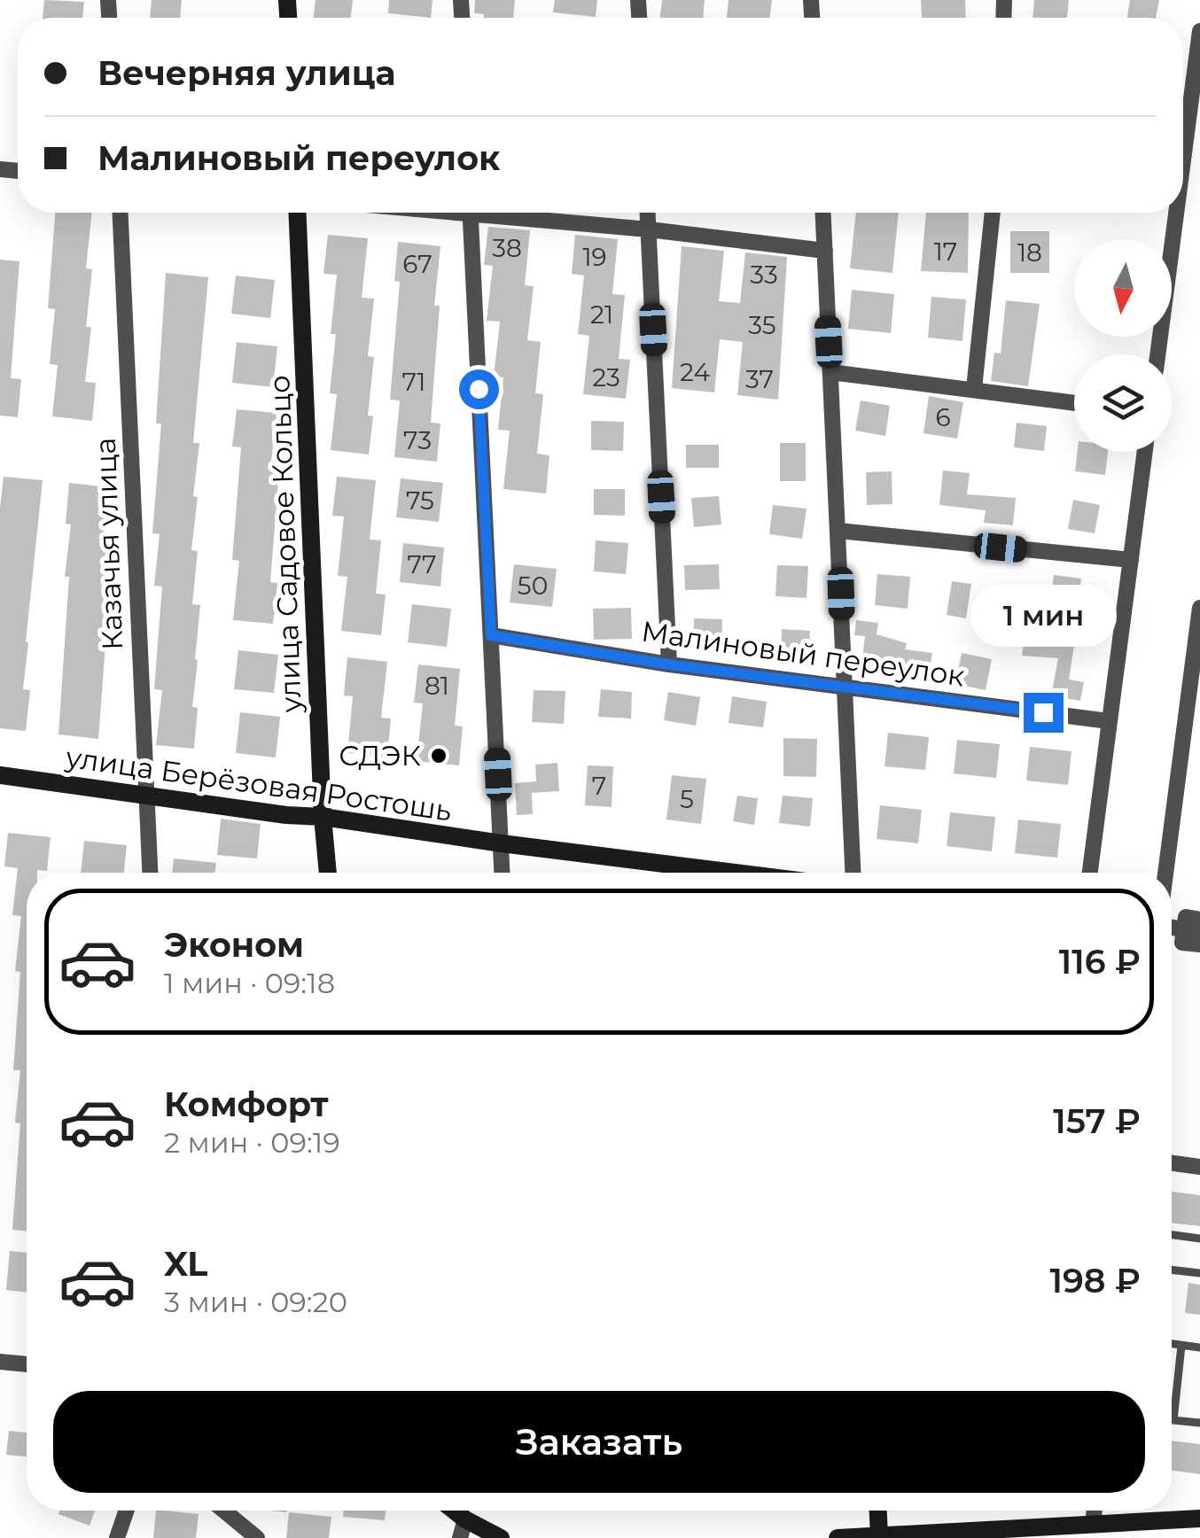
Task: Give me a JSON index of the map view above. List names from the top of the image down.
{
  "streets": {
    "street": [
      "Казачья улица",
      "улица Садовое Кольцо",
      "Малиновый переулок",
      "улица Берёзовая Ростошь"
    ]
  },
  "crossings": [
    ["Казачья улица", "улица Берёзовая Ростошь"],
    ["улица Садовое Кольцо", "улица Берёзовая Ростошь"]
  ],
  "places": ["СДЭК"],
  "house_numbers": [
    "38",
    "17",
    "18",
    "19",
    "67",
    "33",
    "21",
    "35",
    "24",
    "23",
    "37",
    "71",
    "6",
    "73",
    "75",
    "77",
    "50",
    "81",
    "7",
    "5"
  ],
  "north": "bottom",
  "page": {
    "banner": ["Вечерняя улица", "Малиновый переулок"],
    "bubble": "1 мин",
    "list": [
      {
        "name": "Эконом",
        "note": "1 мин · 09:18",
        "value": "116 ₽"
      },
      {
        "name": "Комфорт",
        "note": "2 мин · 09:19",
        "value": "157 ₽"
      },
      {
        "name": "XL",
        "note": "3 мин · 09:20",
        "value": "198 ₽"
      }
    ],
    "buttons": "Заказать"
  }
}
